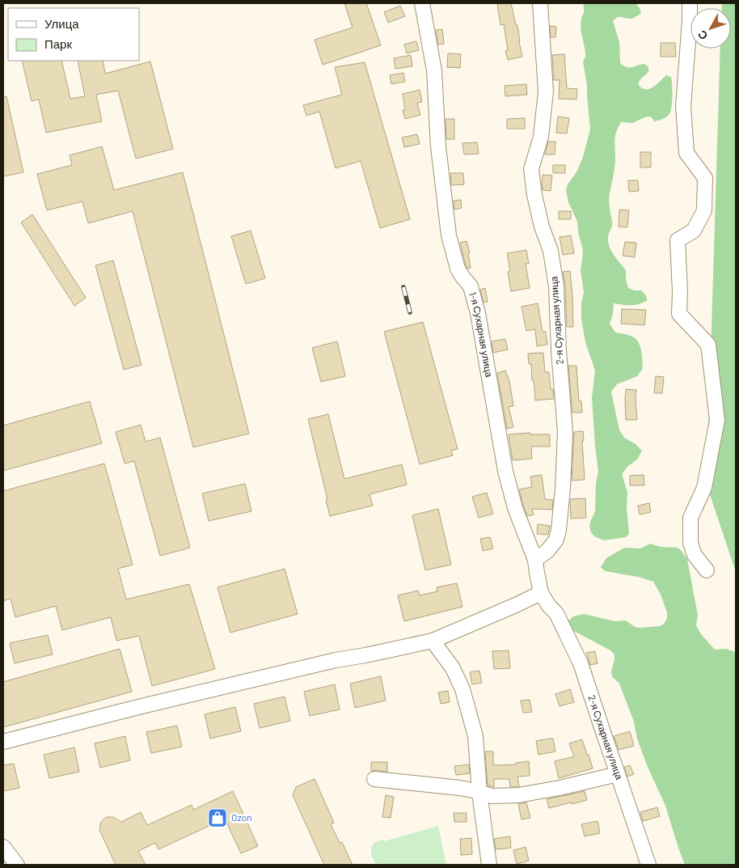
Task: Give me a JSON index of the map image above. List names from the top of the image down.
{
  "streets": {
    "street": ["2-я Сухарная улица", "1-я Сухарная улица"]
  },
  "crossings": [
    ["2-я Сухарная улица", "1-я Сухарная улица"]
  ],
  "places": {
    "shop": ["Ozon"]
  },
  "legend": ["Улица", "Парк"],
  "north": "bottom left"
}
